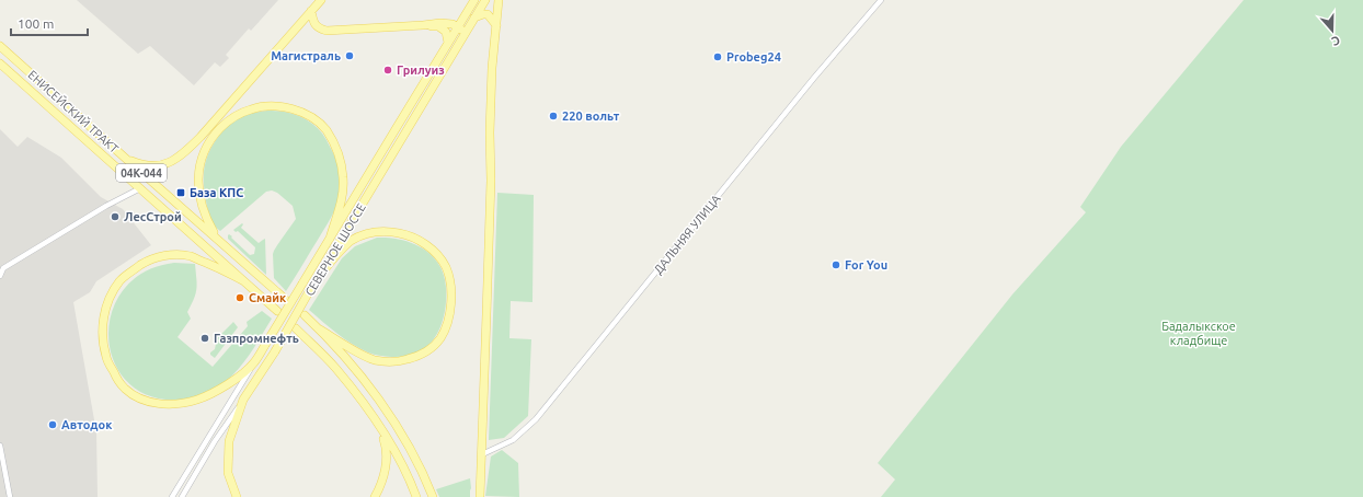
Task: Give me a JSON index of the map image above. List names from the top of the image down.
{
  "streets": {
    "main road": ["ЕНИСЕЙСКИЙ ТРАКТ", "04К-044", "СЕВЕРНОЕ ШОССЕ"],
    "street": ["ДАЛЬНЯЯ УЛИЦА"]
  },
  "parks": ["Бадалыкское кладбище"],
  "places": {
    "other": [
      "Магистраль",
      "Probeg24",
      "Грилуиз",
      "220 вольт",
      "ЛесСтрой",
      "For You",
      "Смайк",
      "Газпромнефть",
      "Автодок"
    ],
    "transit": ["База КПС"]
  },
  "scale_bar": "100 m",
  "north": "bottom"
}
